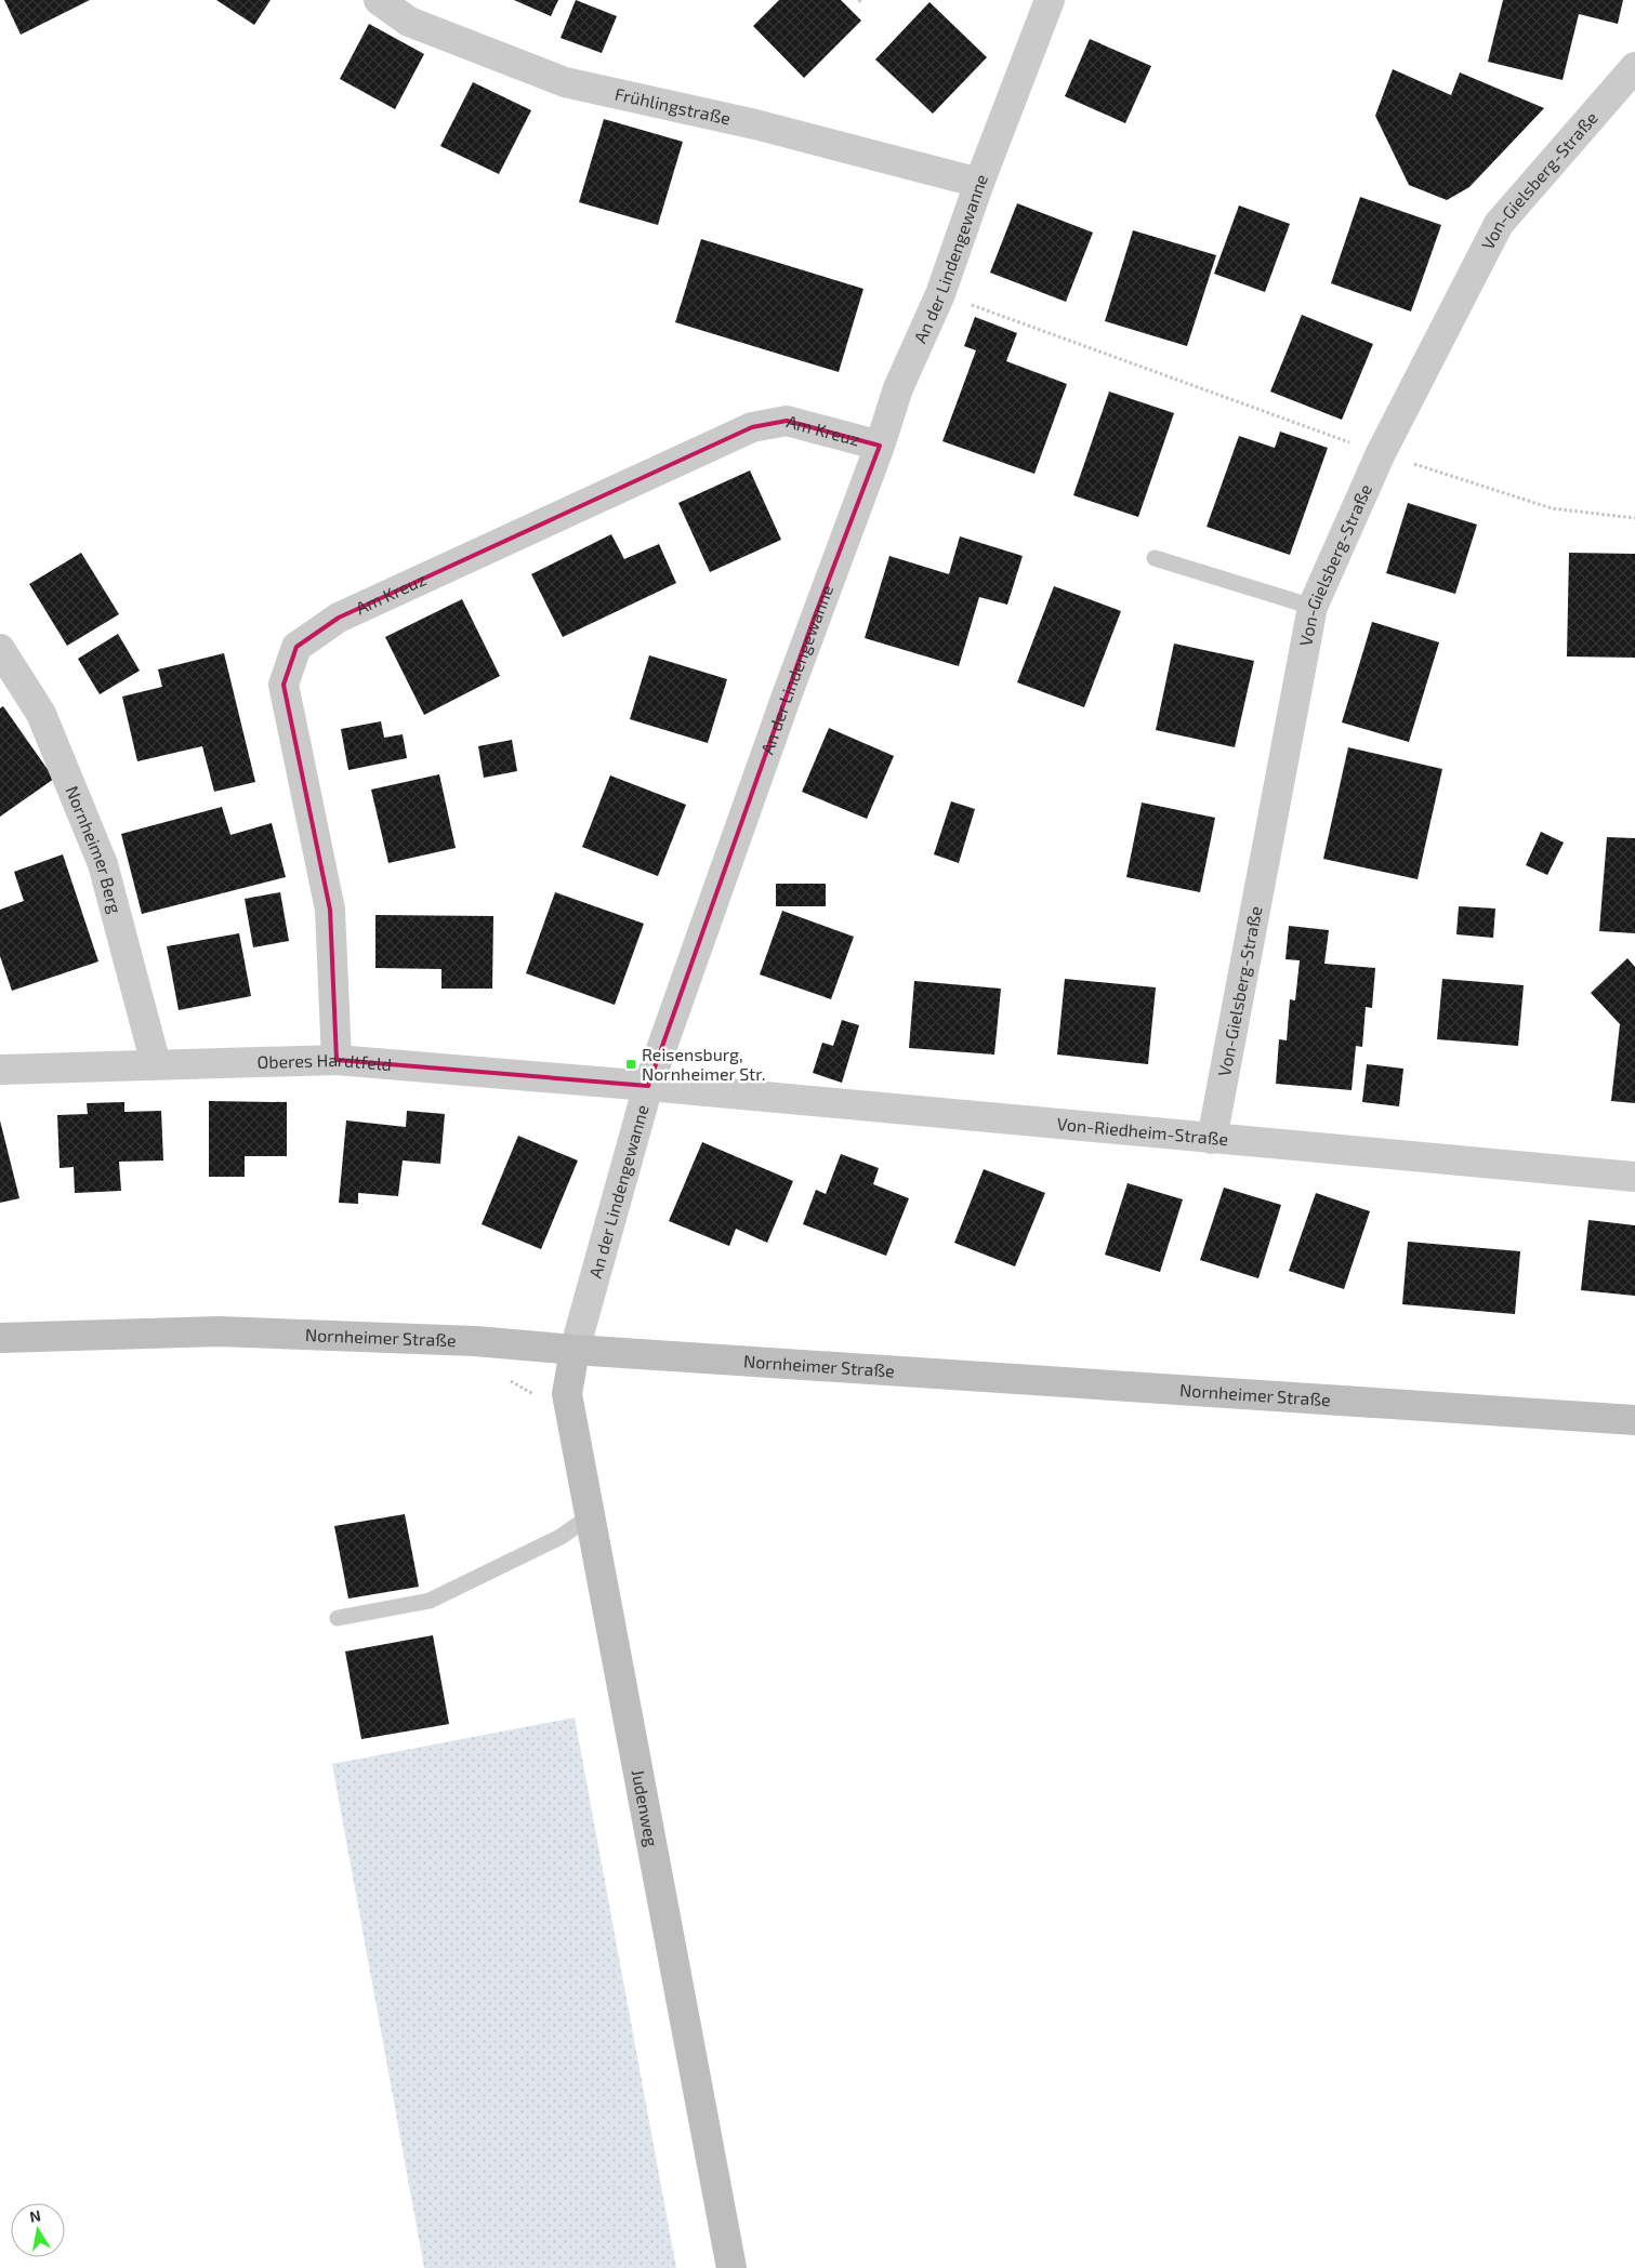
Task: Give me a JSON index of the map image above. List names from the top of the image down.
{
  "streets": {
    "street": [
      "Frühlingstraße",
      "Von-Gielsberg-Straße",
      "An der Lindengewanne",
      "Am Kreuz",
      "Nornheimer Berg",
      "Oberes Hardtfeld",
      "Von-Riedheim-Straße",
      "Nornheimer Straße",
      "Judenweg"
    ]
  },
  "crossings": [
    ["Frühlingstraße", "An der Lindengewanne"],
    ["Von-Gielsberg-Straße", "Von-Riedheim-Straße"],
    ["An der Lindengewanne", "Am Kreuz"],
    ["An der Lindengewanne", "Oberes Hardtfeld"],
    ["An der Lindengewanne", "Von-Riedheim-Straße"],
    ["An der Lindengewanne", "Nornheimer Straße"],
    ["An der Lindengewanne", "Judenweg"],
    ["Am Kreuz", "Oberes Hardtfeld"],
    ["Nornheimer Berg", "Oberes Hardtfeld"],
    ["Oberes Hardtfeld", "Von-Riedheim-Straße"],
    ["Nornheimer Straße", "Judenweg"]
  ],
  "places": {
    "transit": ["Reisensburg, Nornheimer Str."]
  },
  "north": "top"
}
